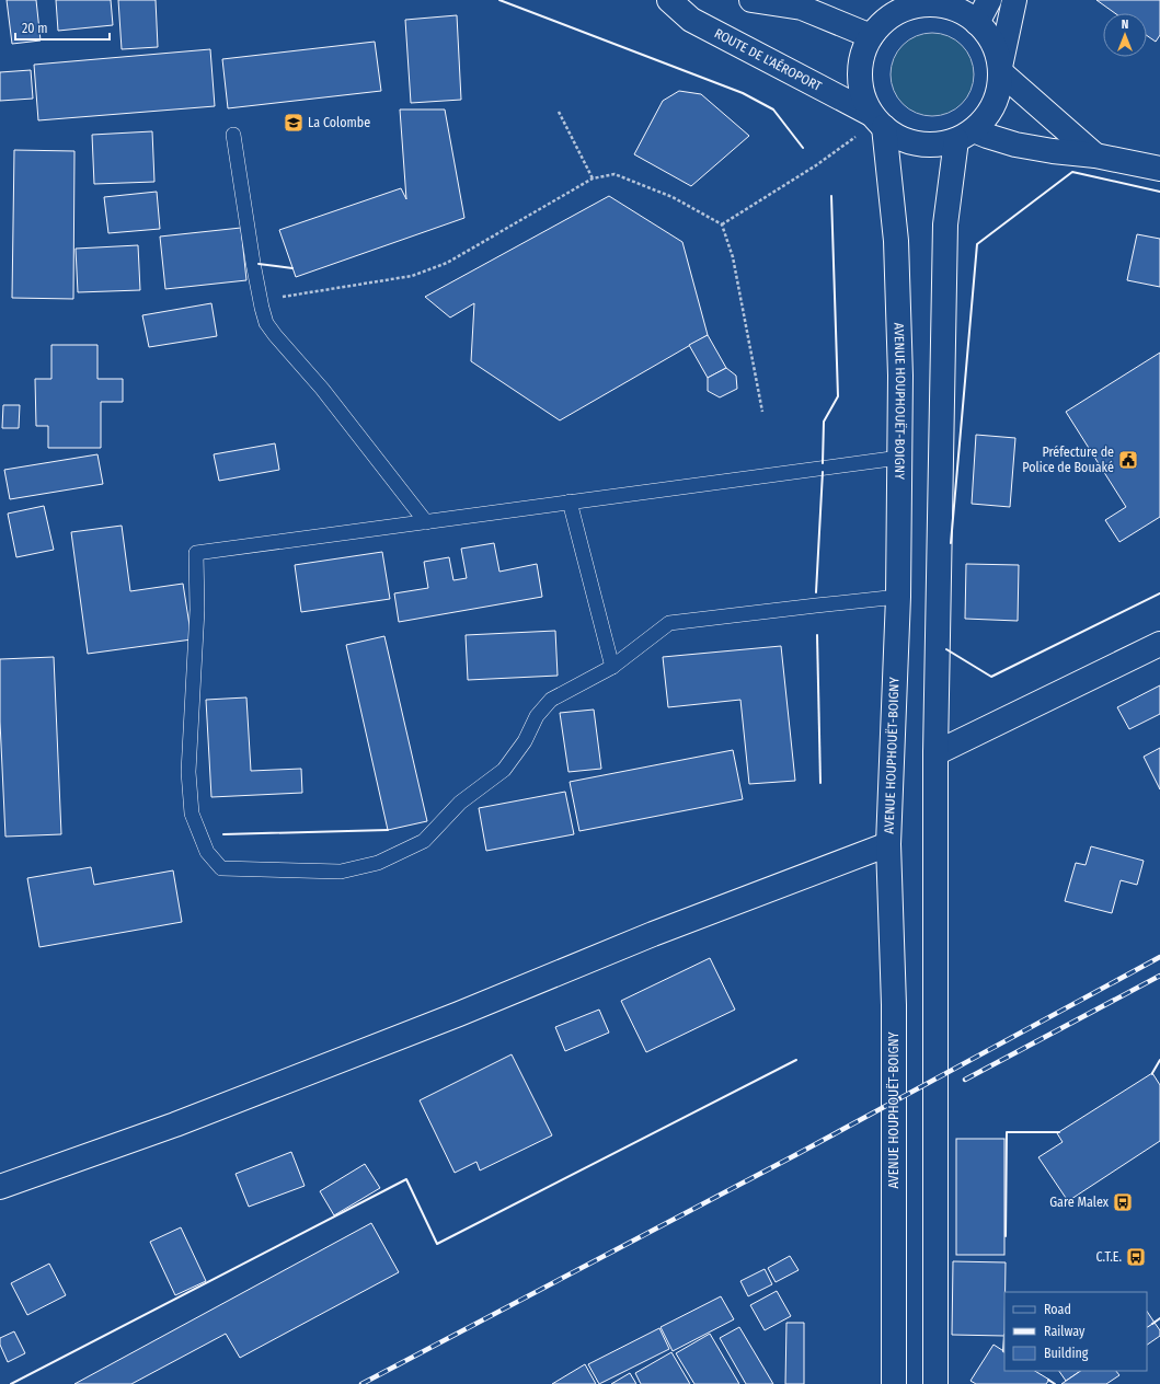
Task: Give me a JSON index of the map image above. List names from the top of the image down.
{
  "streets": {
    "main road": ["ROUTE DE L'AÉROPORT", "AVENUE HOUPHOUËT-BOIGNY"]
  },
  "crossings": [
    ["ROUTE DE L'AÉROPORT", "AVENUE HOUPHOUËT-BOIGNY"]
  ],
  "places": {
    "school or university": ["La Colombe"],
    "public building": ["Préfecture de Police de Bouaké"],
    "bus stop": ["Gare Malex", "C.T.E."]
  },
  "legend": ["Road", "Railway", "Building"],
  "scale_bar": "20 m",
  "north": "top"
}
